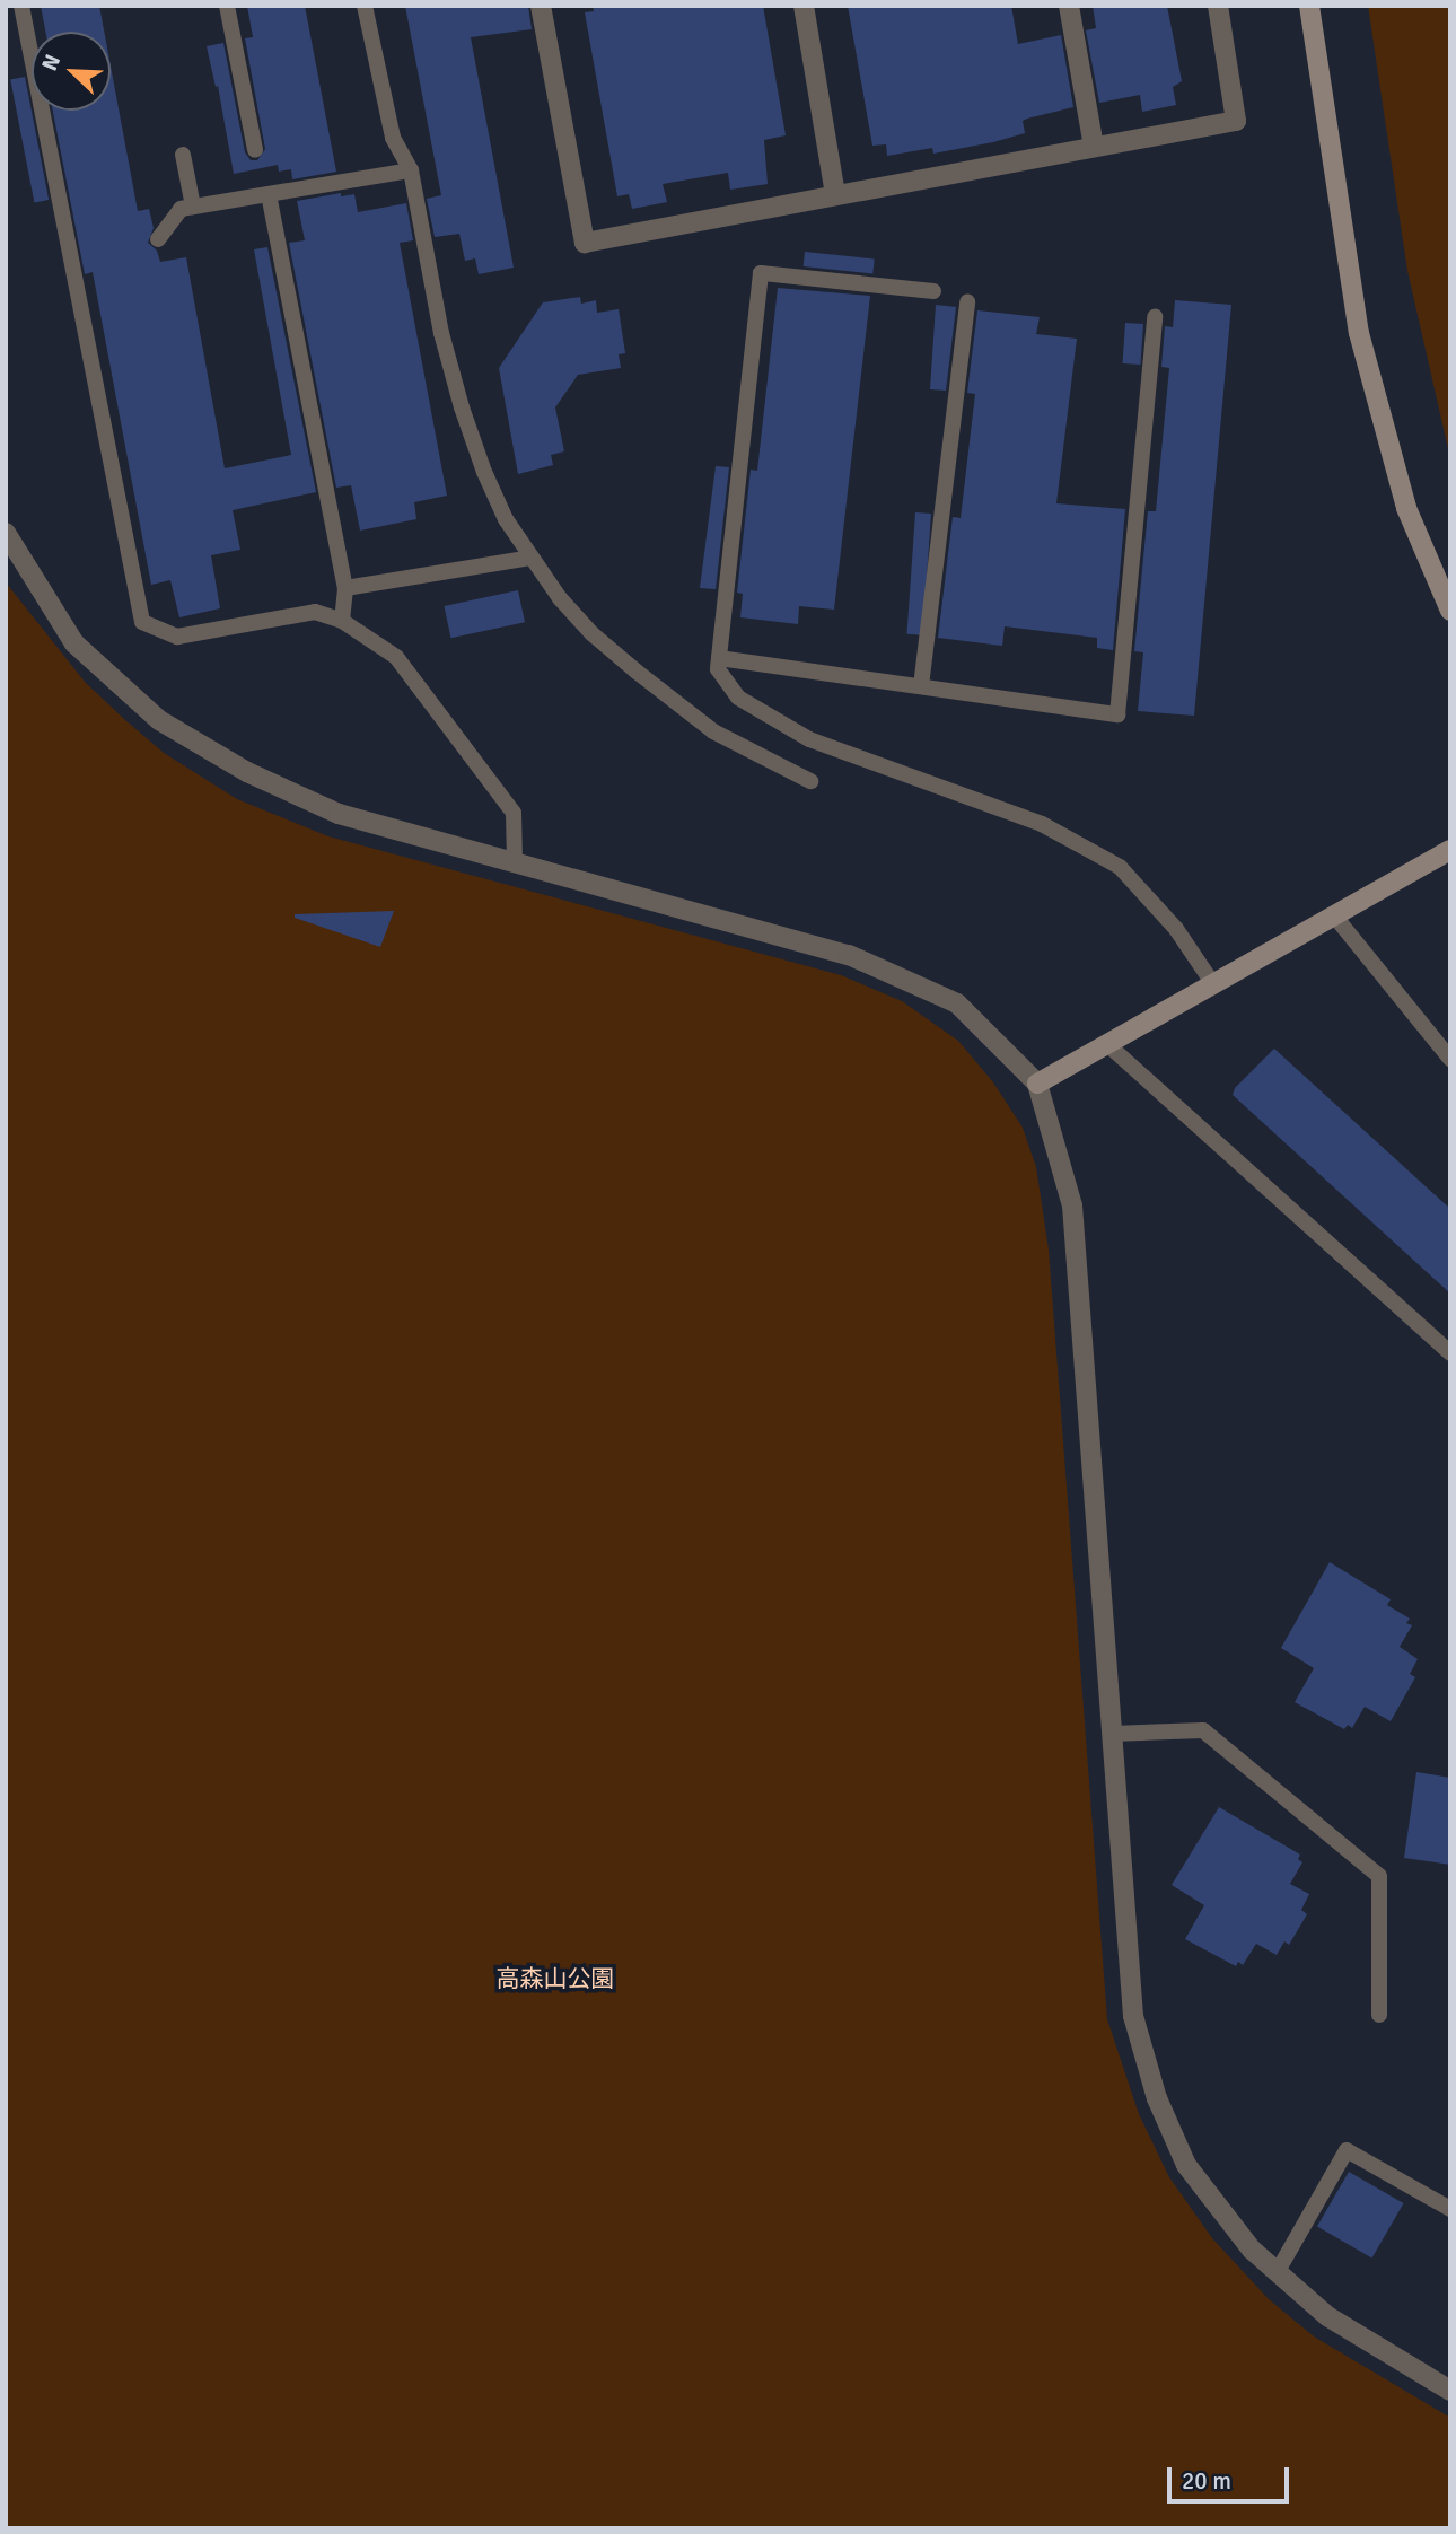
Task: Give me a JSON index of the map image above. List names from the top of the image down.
{
  "parks": ["高森山公園"],
  "scale_bar": "20 m",
  "north": "top left"
}
